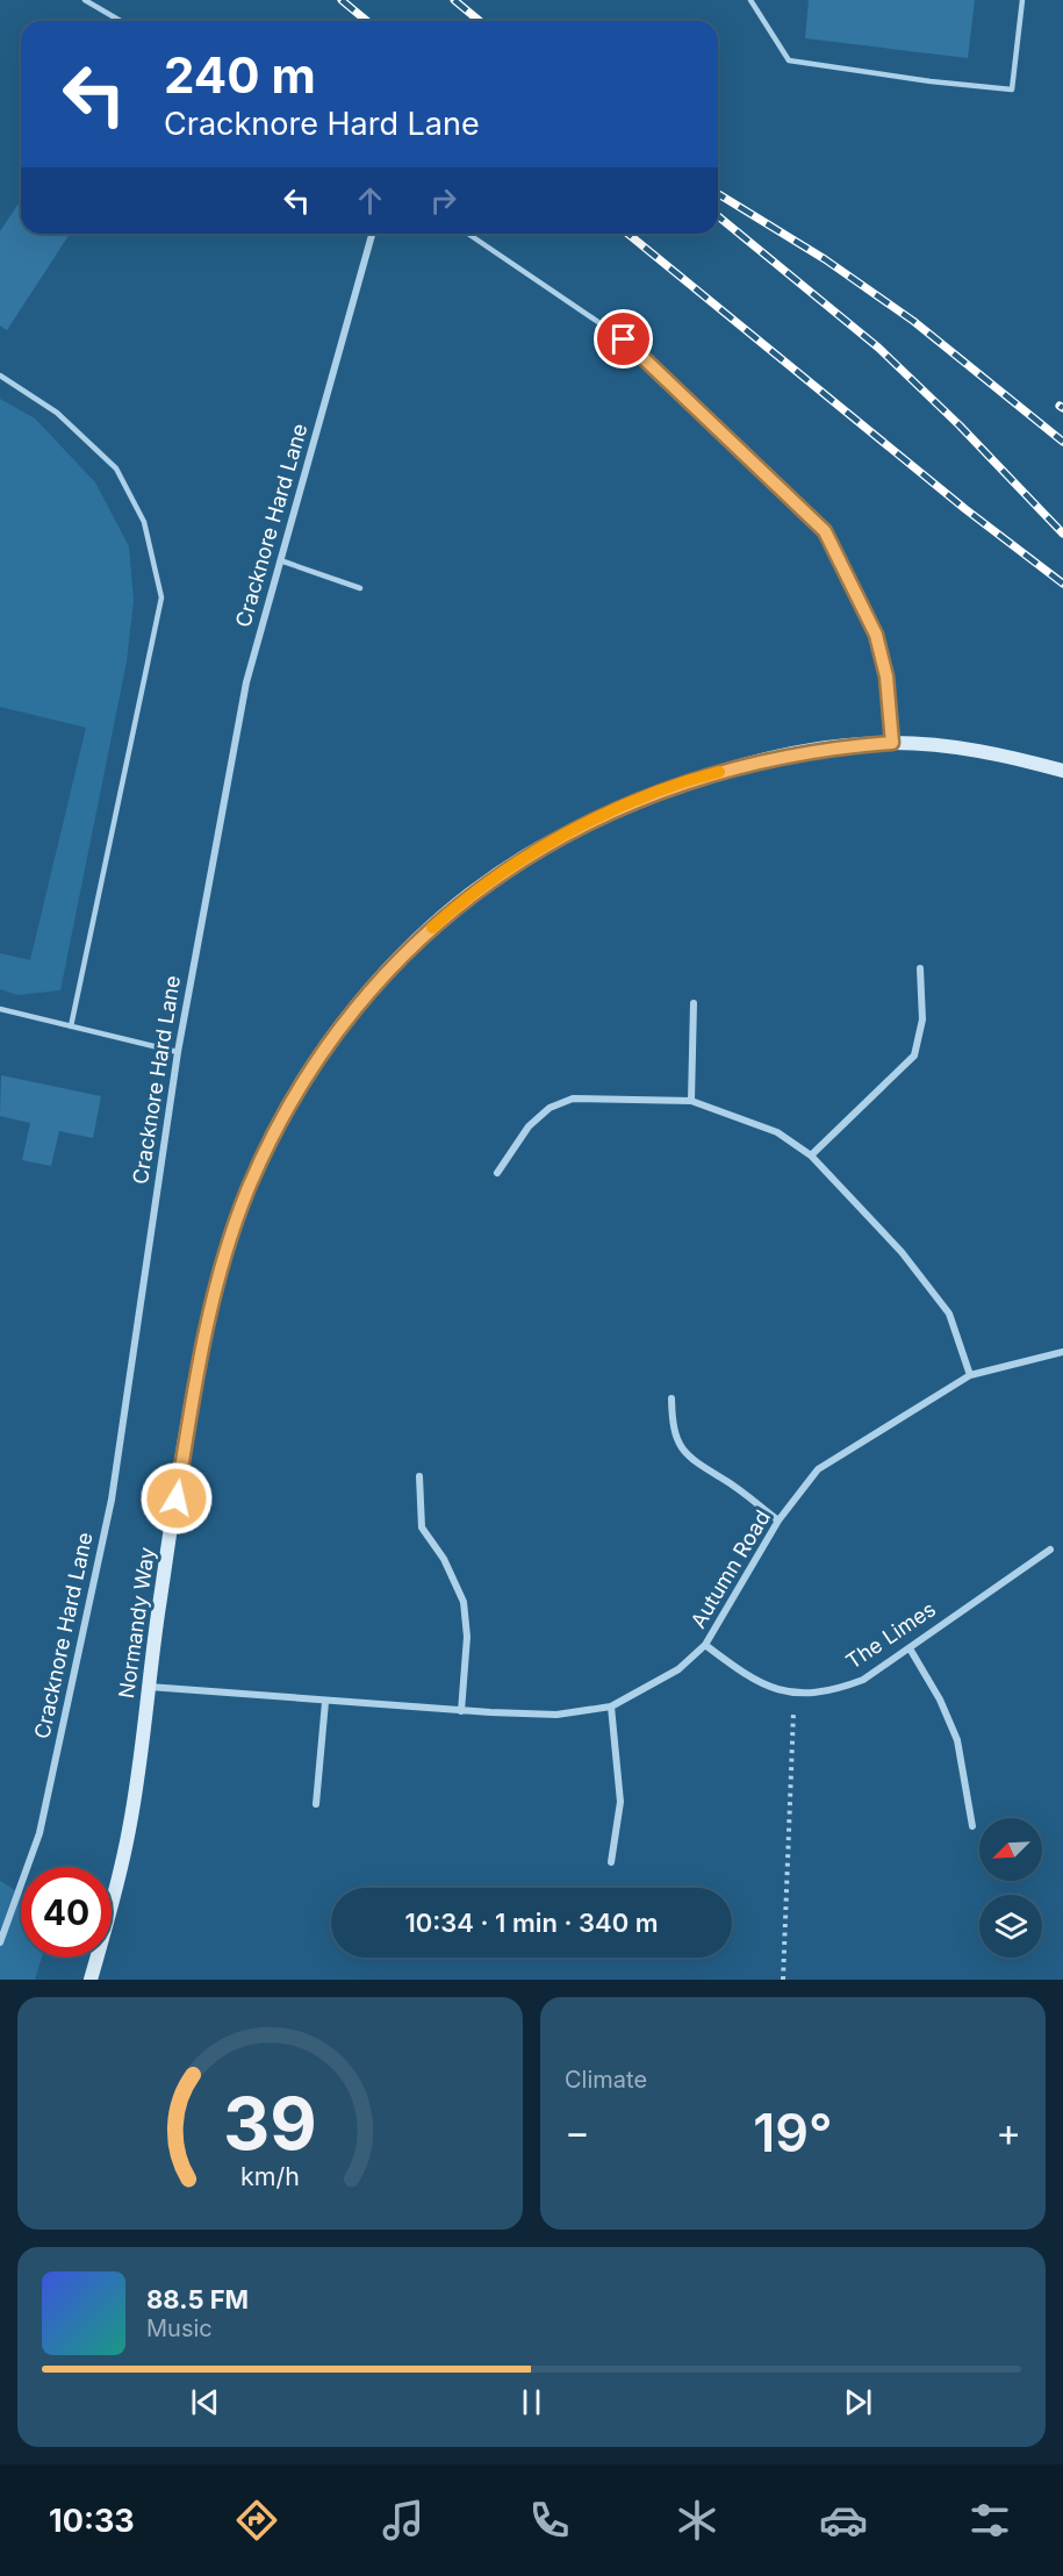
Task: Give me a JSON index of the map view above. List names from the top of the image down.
{
  "streets": {
    "street": [
      "Cracknore Hard Lane",
      "Autumn Road",
      "Normandy Way",
      "The Limes"
    ]
  },
  "crossings": [
    ["Autumn Road", "Normandy Way"],
    ["Autumn Road", "The Limes"]
  ],
  "north": "bottom left",
  "page": {
    "turn": ["240 m", "Cracknore Hard Lane"],
    "limit": "40",
    "trip": "10:34 · 1 min · 340 m",
    "tile": "Climate",
    "heat": ["−", "19°", "+"],
    "song": ["88.5 FM", "Music"],
    "tabs": "10:33",
    "gauge": ["39", "km/h"]
  }
}
